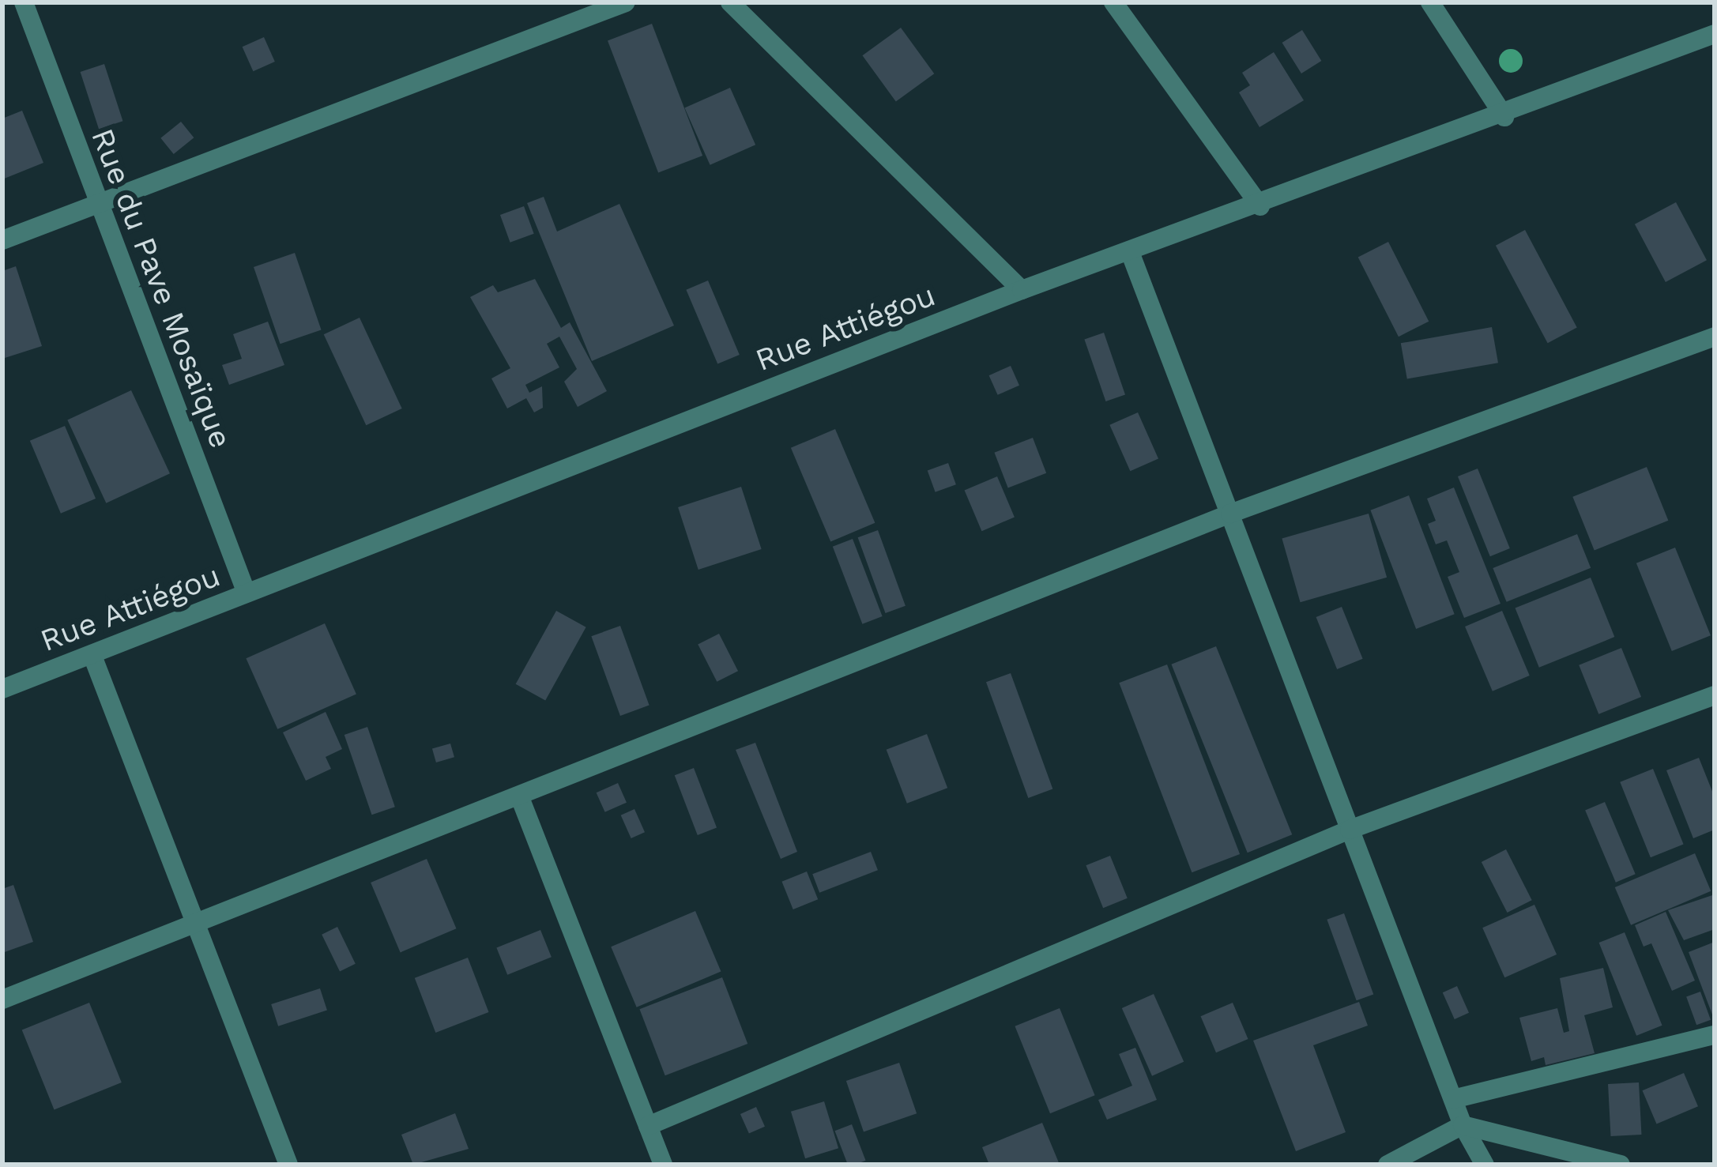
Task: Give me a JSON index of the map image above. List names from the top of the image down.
{
  "streets": {
    "street": ["Rue du Pave Mosaïque", "Rue Attiégou"]
  },
  "crossings": [
    ["Rue du Pave Mosaïque", "Rue Attiégou"]
  ]
}
